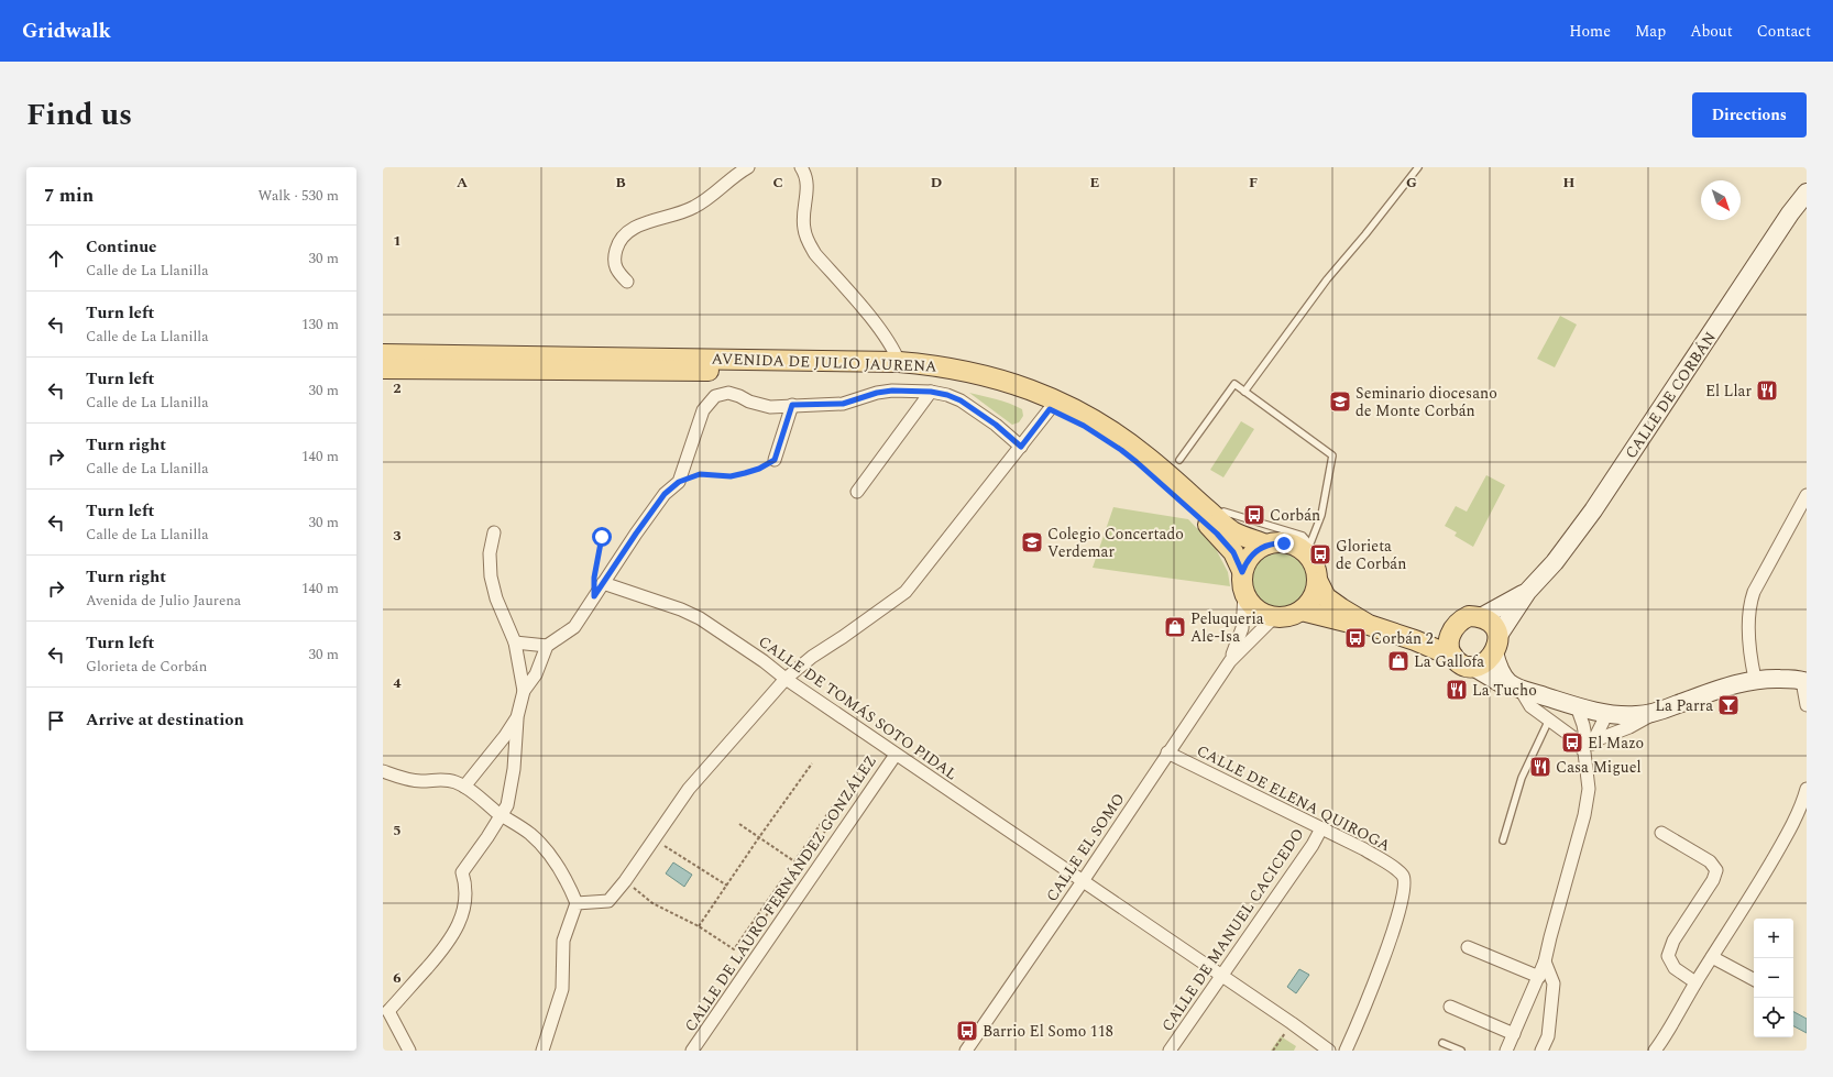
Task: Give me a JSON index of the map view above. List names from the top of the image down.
{
  "streets": {
    "main road": ["AVENIDA DE JULIO JAURENA", "CALLE DE CORBÁN"],
    "street": [
      "CALLE DE TOMÁS SOTO PIDAL",
      "CALLE DE ELENA QUIROGA",
      "CALLE EL SOMO",
      "CALLE DE LAURO FERNÁNDEZ GONZÁLEZ",
      "CALLE DE MANUEL CACICEDO"
    ]
  },
  "crossings": [
    ["AVENIDA DE JULIO JAURENA", "CALLE EL SOMO"],
    ["CALLE DE TOMÁS SOTO PIDAL", "CALLE EL SOMO"],
    ["CALLE DE TOMÁS SOTO PIDAL", "CALLE DE LAURO FERNÁNDEZ GONZÁLEZ"],
    ["CALLE DE TOMÁS SOTO PIDAL", "CALLE DE MANUEL CACICEDO"],
    ["CALLE DE ELENA QUIROGA", "CALLE EL SOMO"],
    ["CALLE DE ELENA QUIROGA", "CALLE DE MANUEL CACICEDO"]
  ],
  "places": {
    "restaurant": ["El Llar", "La Tucho", "Casa Miguel"],
    "school or university": ["Seminario diocesano de Monte Corbán", "Colegio Concertado Verdemar"],
    "bus stop": [
      "Corbán",
      "Glorieta de Corbán",
      "Corbán 2",
      "El Mazo",
      "Barrio El Somo 118"
    ],
    "shop": ["Peluqueria Ale-Isa", "La Gallofa"],
    "bar": ["La Parra"]
  },
  "north": "bottom right",
  "page": {
    "header": "Gridwalk",
    "nav": [
      "Home",
      "Map",
      "About",
      "Contact"
    ],
    "title": "Find us",
    "buttons": "Directions",
    "heading": ["7 min", "Walk · 530 m"],
    "list": [
      ["Continue", "Calle de La Llanilla", "30 m"],
      ["Turn left", "Calle de La Llanilla", "130 m"],
      ["Turn left", "Calle de La Llanilla", "30 m"],
      ["Turn right", "Calle de La Llanilla", "140 m"],
      ["Turn left", "Calle de La Llanilla", "30 m"],
      ["Turn right", "Avenida de Julio Jaurena", "140 m"],
      ["Turn left", "Glorieta de Corbán", "30 m"],
      "Arrive at destination"
    ],
    "map_buttons": ["+", "−"]
  },
  "grid": {
    "columns": [
      "A",
      "B",
      "C",
      "D",
      "E",
      "F",
      "G",
      "H"
    ],
    "rows": [
      "1",
      "2",
      "3",
      "4",
      "5",
      "6"
    ]
  }
}
